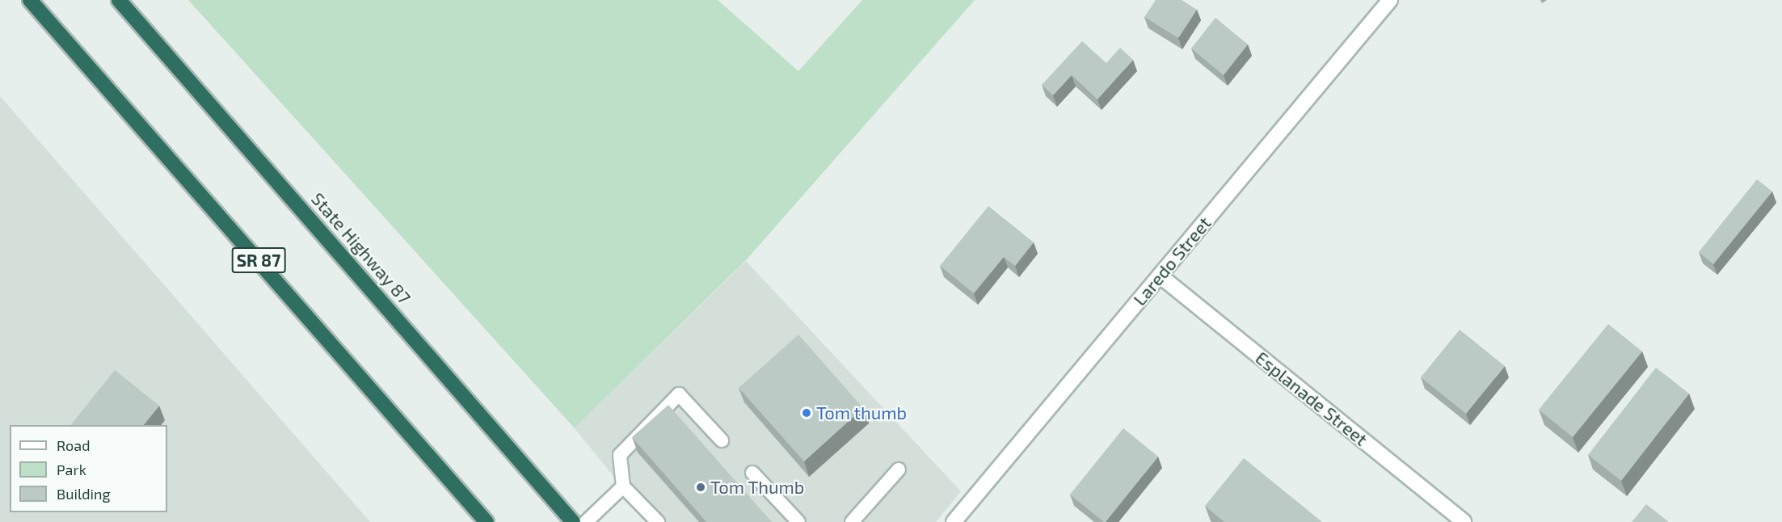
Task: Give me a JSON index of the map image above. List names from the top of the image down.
{
  "streets": {
    "highway": ["State Highway 87", "SR 87"],
    "street": ["Laredo Street", "Esplanade Street"]
  },
  "crossings": [
    ["Laredo Street", "Esplanade Street"]
  ],
  "places": ["Tom thumb", "Tom Thumb"],
  "legend": ["Road", "Park", "Building"]
}
